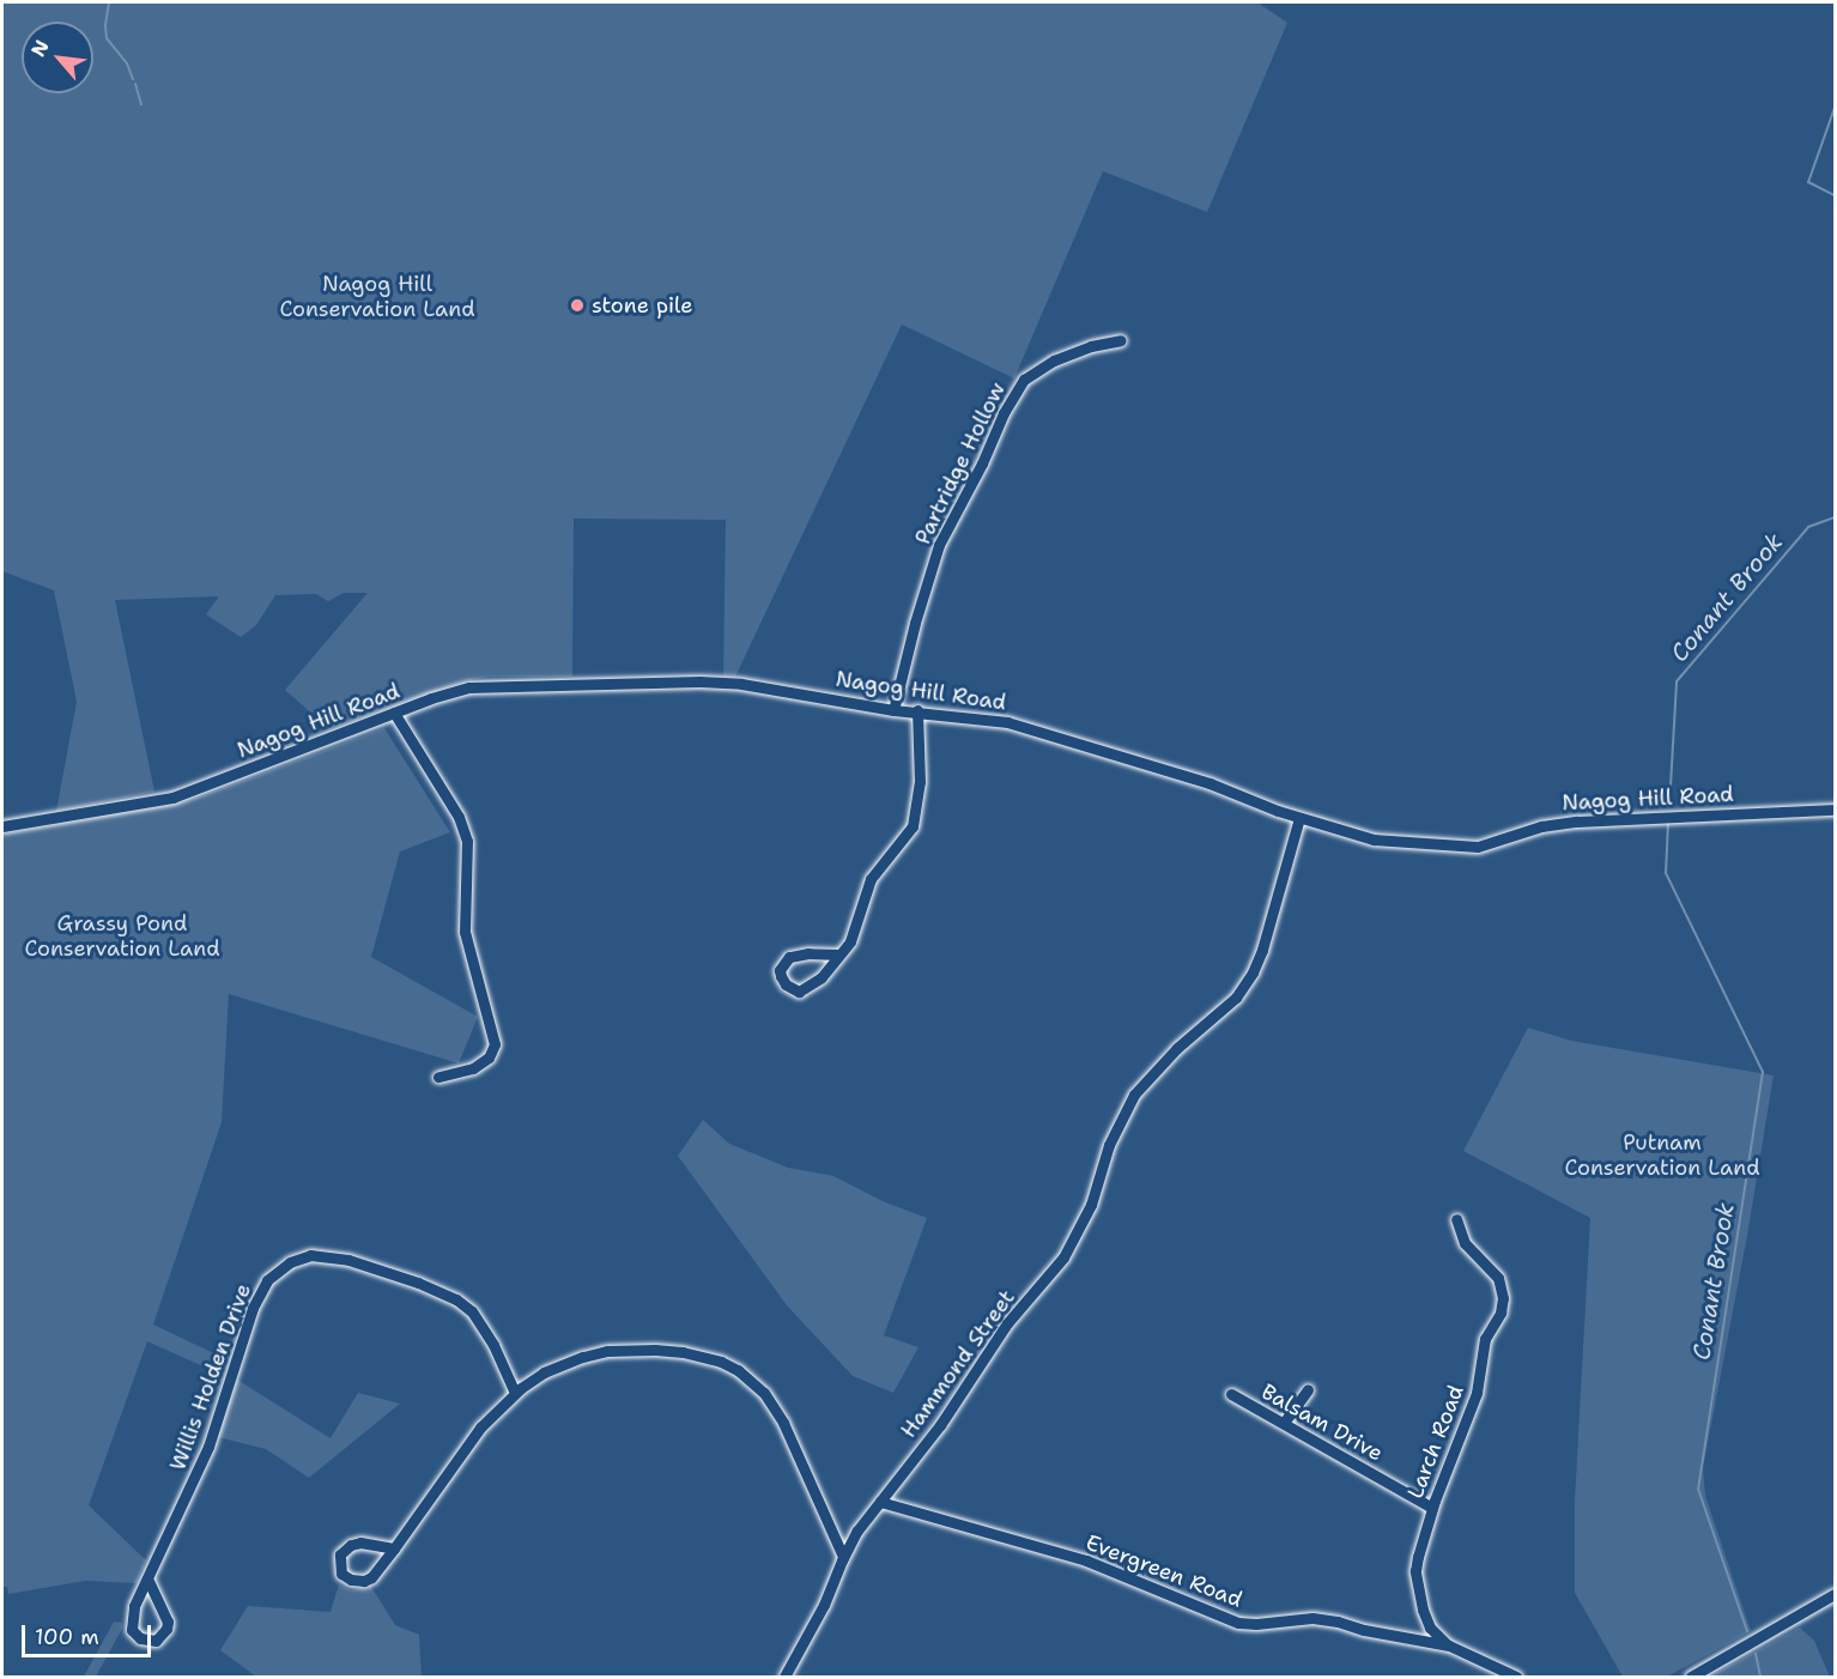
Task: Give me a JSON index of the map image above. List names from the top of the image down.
{
  "streets": {
    "street": [
      "Partridge Hollow",
      "Nagog Hill Road",
      "Hammond Street",
      "Willis Holden Drive",
      "Balsam Drive",
      "Larch Road",
      "Evergreen Road"
    ]
  },
  "crossings": [
    ["Partridge Hollow", "Nagog Hill Road"],
    ["Nagog Hill Road", "Hammond Street"],
    ["Hammond Street", "Evergreen Road"],
    ["Balsam Drive", "Larch Road"],
    ["Larch Road", "Evergreen Road"]
  ],
  "water": ["Conant Brook"],
  "parks": ["Nagog Hill Conservation Land", "Grassy Pond Conservation Land", "Putnam Conservation Land"],
  "places": ["stone pile"],
  "scale_bar": "100 m",
  "north": "top left"
}
